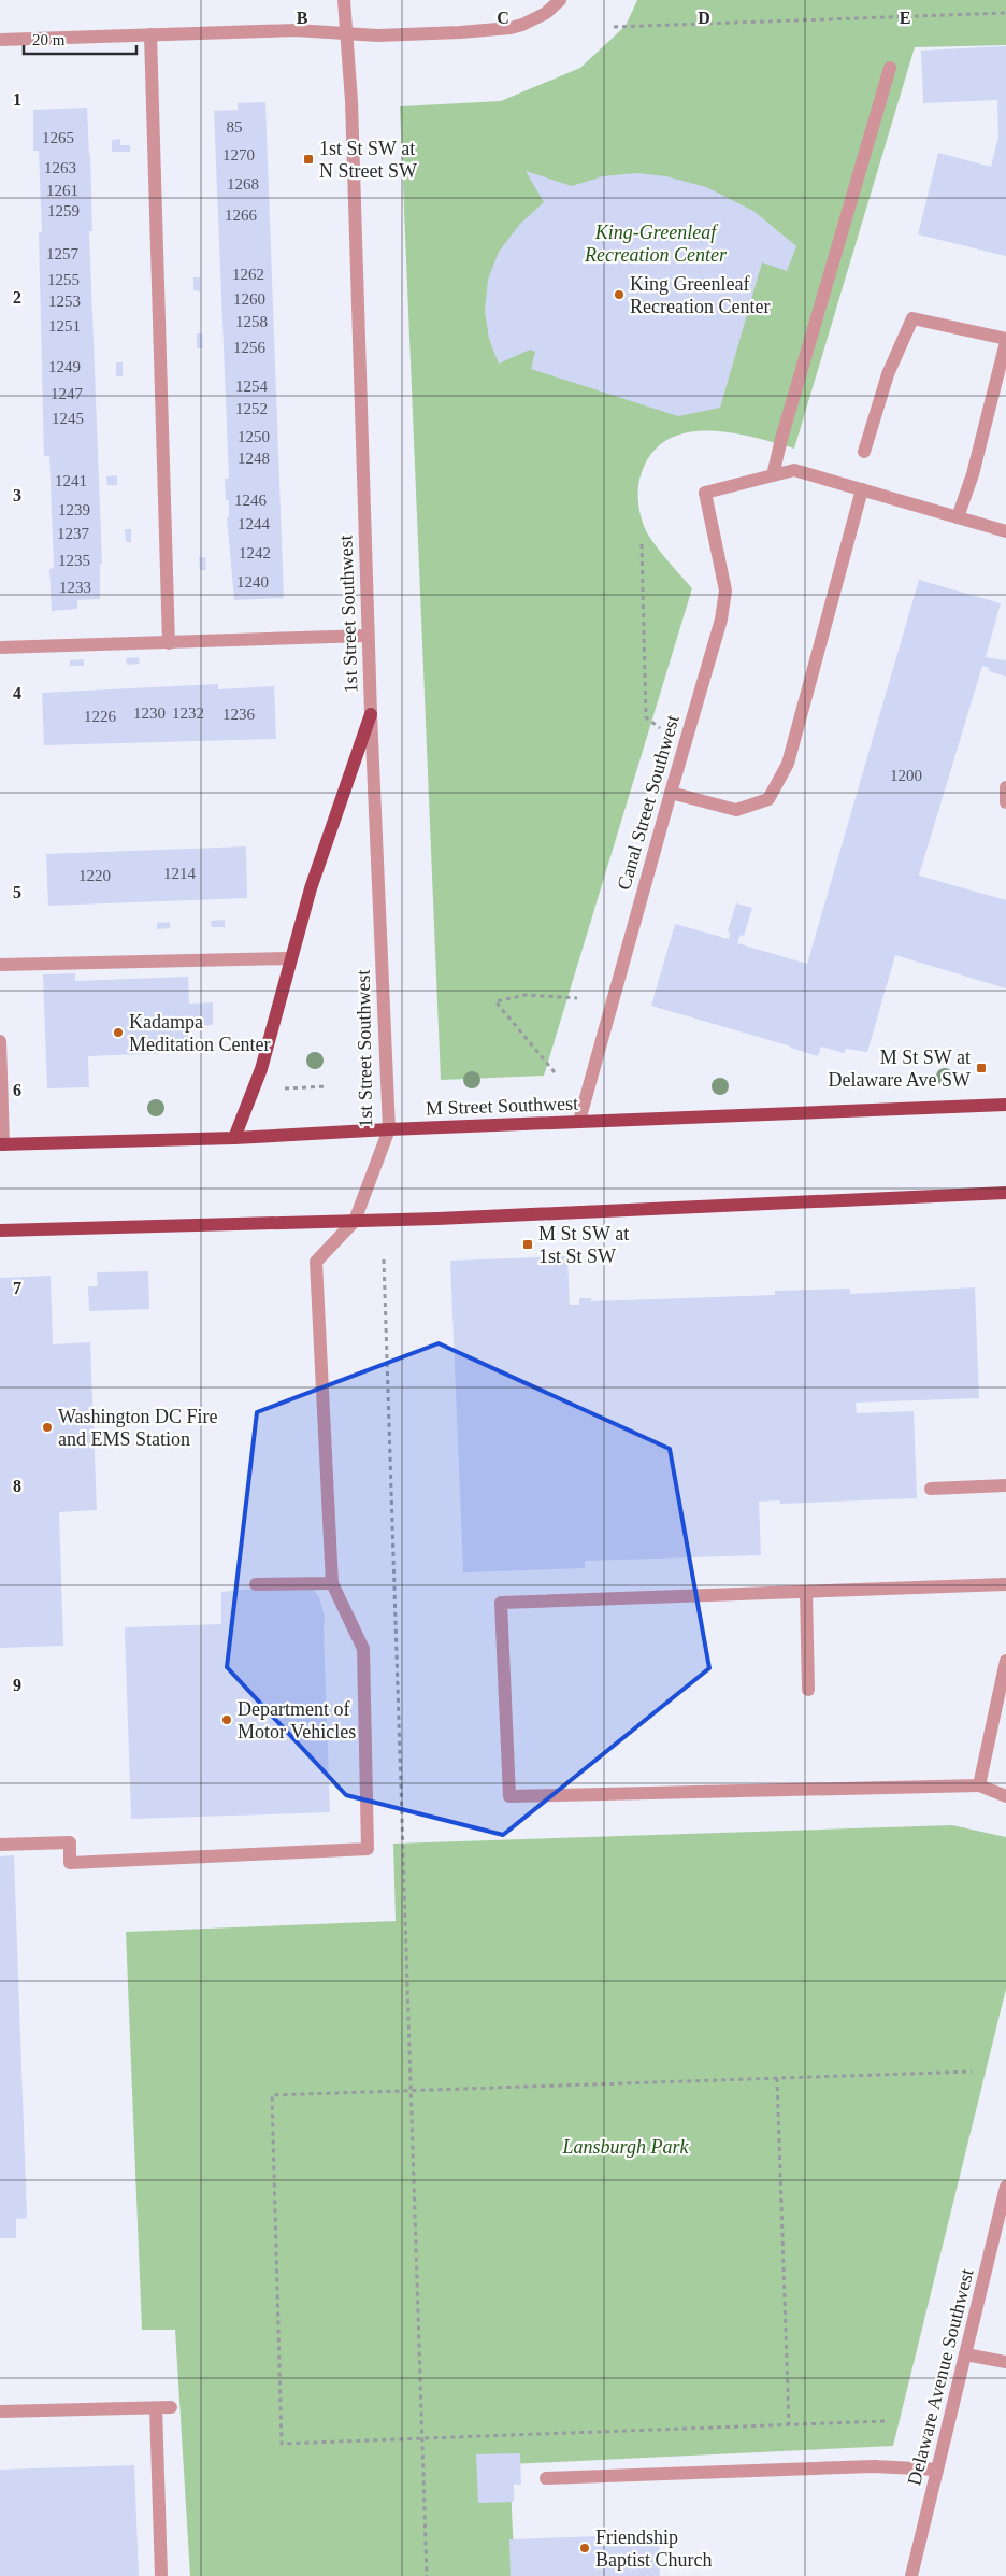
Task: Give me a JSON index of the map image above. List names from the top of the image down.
{
  "streets": {
    "main road": ["M Street Southwest"],
    "street": ["1st Street Southwest", "Canal Street Southwest", "Delaware Avenue Southwest"]
  },
  "crossings": [
    ["1st Street Southwest", "M Street Southwest"],
    ["Canal Street Southwest", "M Street Southwest"]
  ],
  "parks": ["King-Greenleaf Recreation Center", "Lansburgh Park"],
  "places": {
    "transit": ["1st St SW at N Street SW", "M St SW at Delaware Ave SW", "M St SW at 1st St SW"],
    "other": [
      "King Greenleaf Recreation Center",
      "Kadampa Meditation Center",
      "Washington DC Fire and EMS Station",
      "Department of Motor Vehicles",
      "Friendship Baptist Church"
    ]
  },
  "house_numbers": [
    "85",
    "1265",
    "1270",
    "1263",
    "1268",
    "1261",
    "1259",
    "1266",
    "1257",
    "1262",
    "1255",
    "1260",
    "1253",
    "1258",
    "1251",
    "1256",
    "1249",
    "1254",
    "1247",
    "1252",
    "1245",
    "1250",
    "1248",
    "1241",
    "1246",
    "1239",
    "1244",
    "1237",
    "1242",
    "1235",
    "1240",
    "1233",
    "1230",
    "1232",
    "1236",
    "1226",
    "1200",
    "1214",
    "1220"
  ],
  "scale_bar": "20 m",
  "grid": {
    "columns": [
      "B",
      "C",
      "D",
      "E"
    ],
    "rows": [
      "1",
      "2",
      "3",
      "4",
      "5",
      "6",
      "7",
      "8",
      "9"
    ]
  }
}
